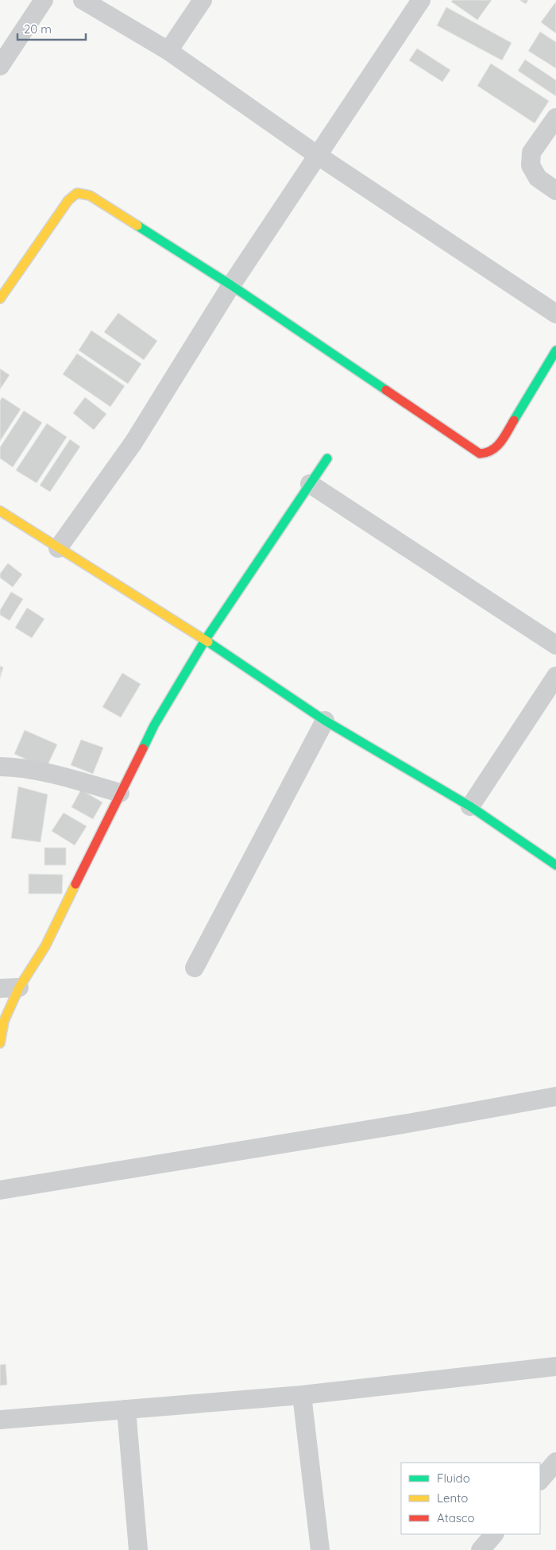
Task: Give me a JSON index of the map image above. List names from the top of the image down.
{
  "legend": ["Fluido", "Lento", "Atasco"],
  "scale_bar": "20 m"
}
